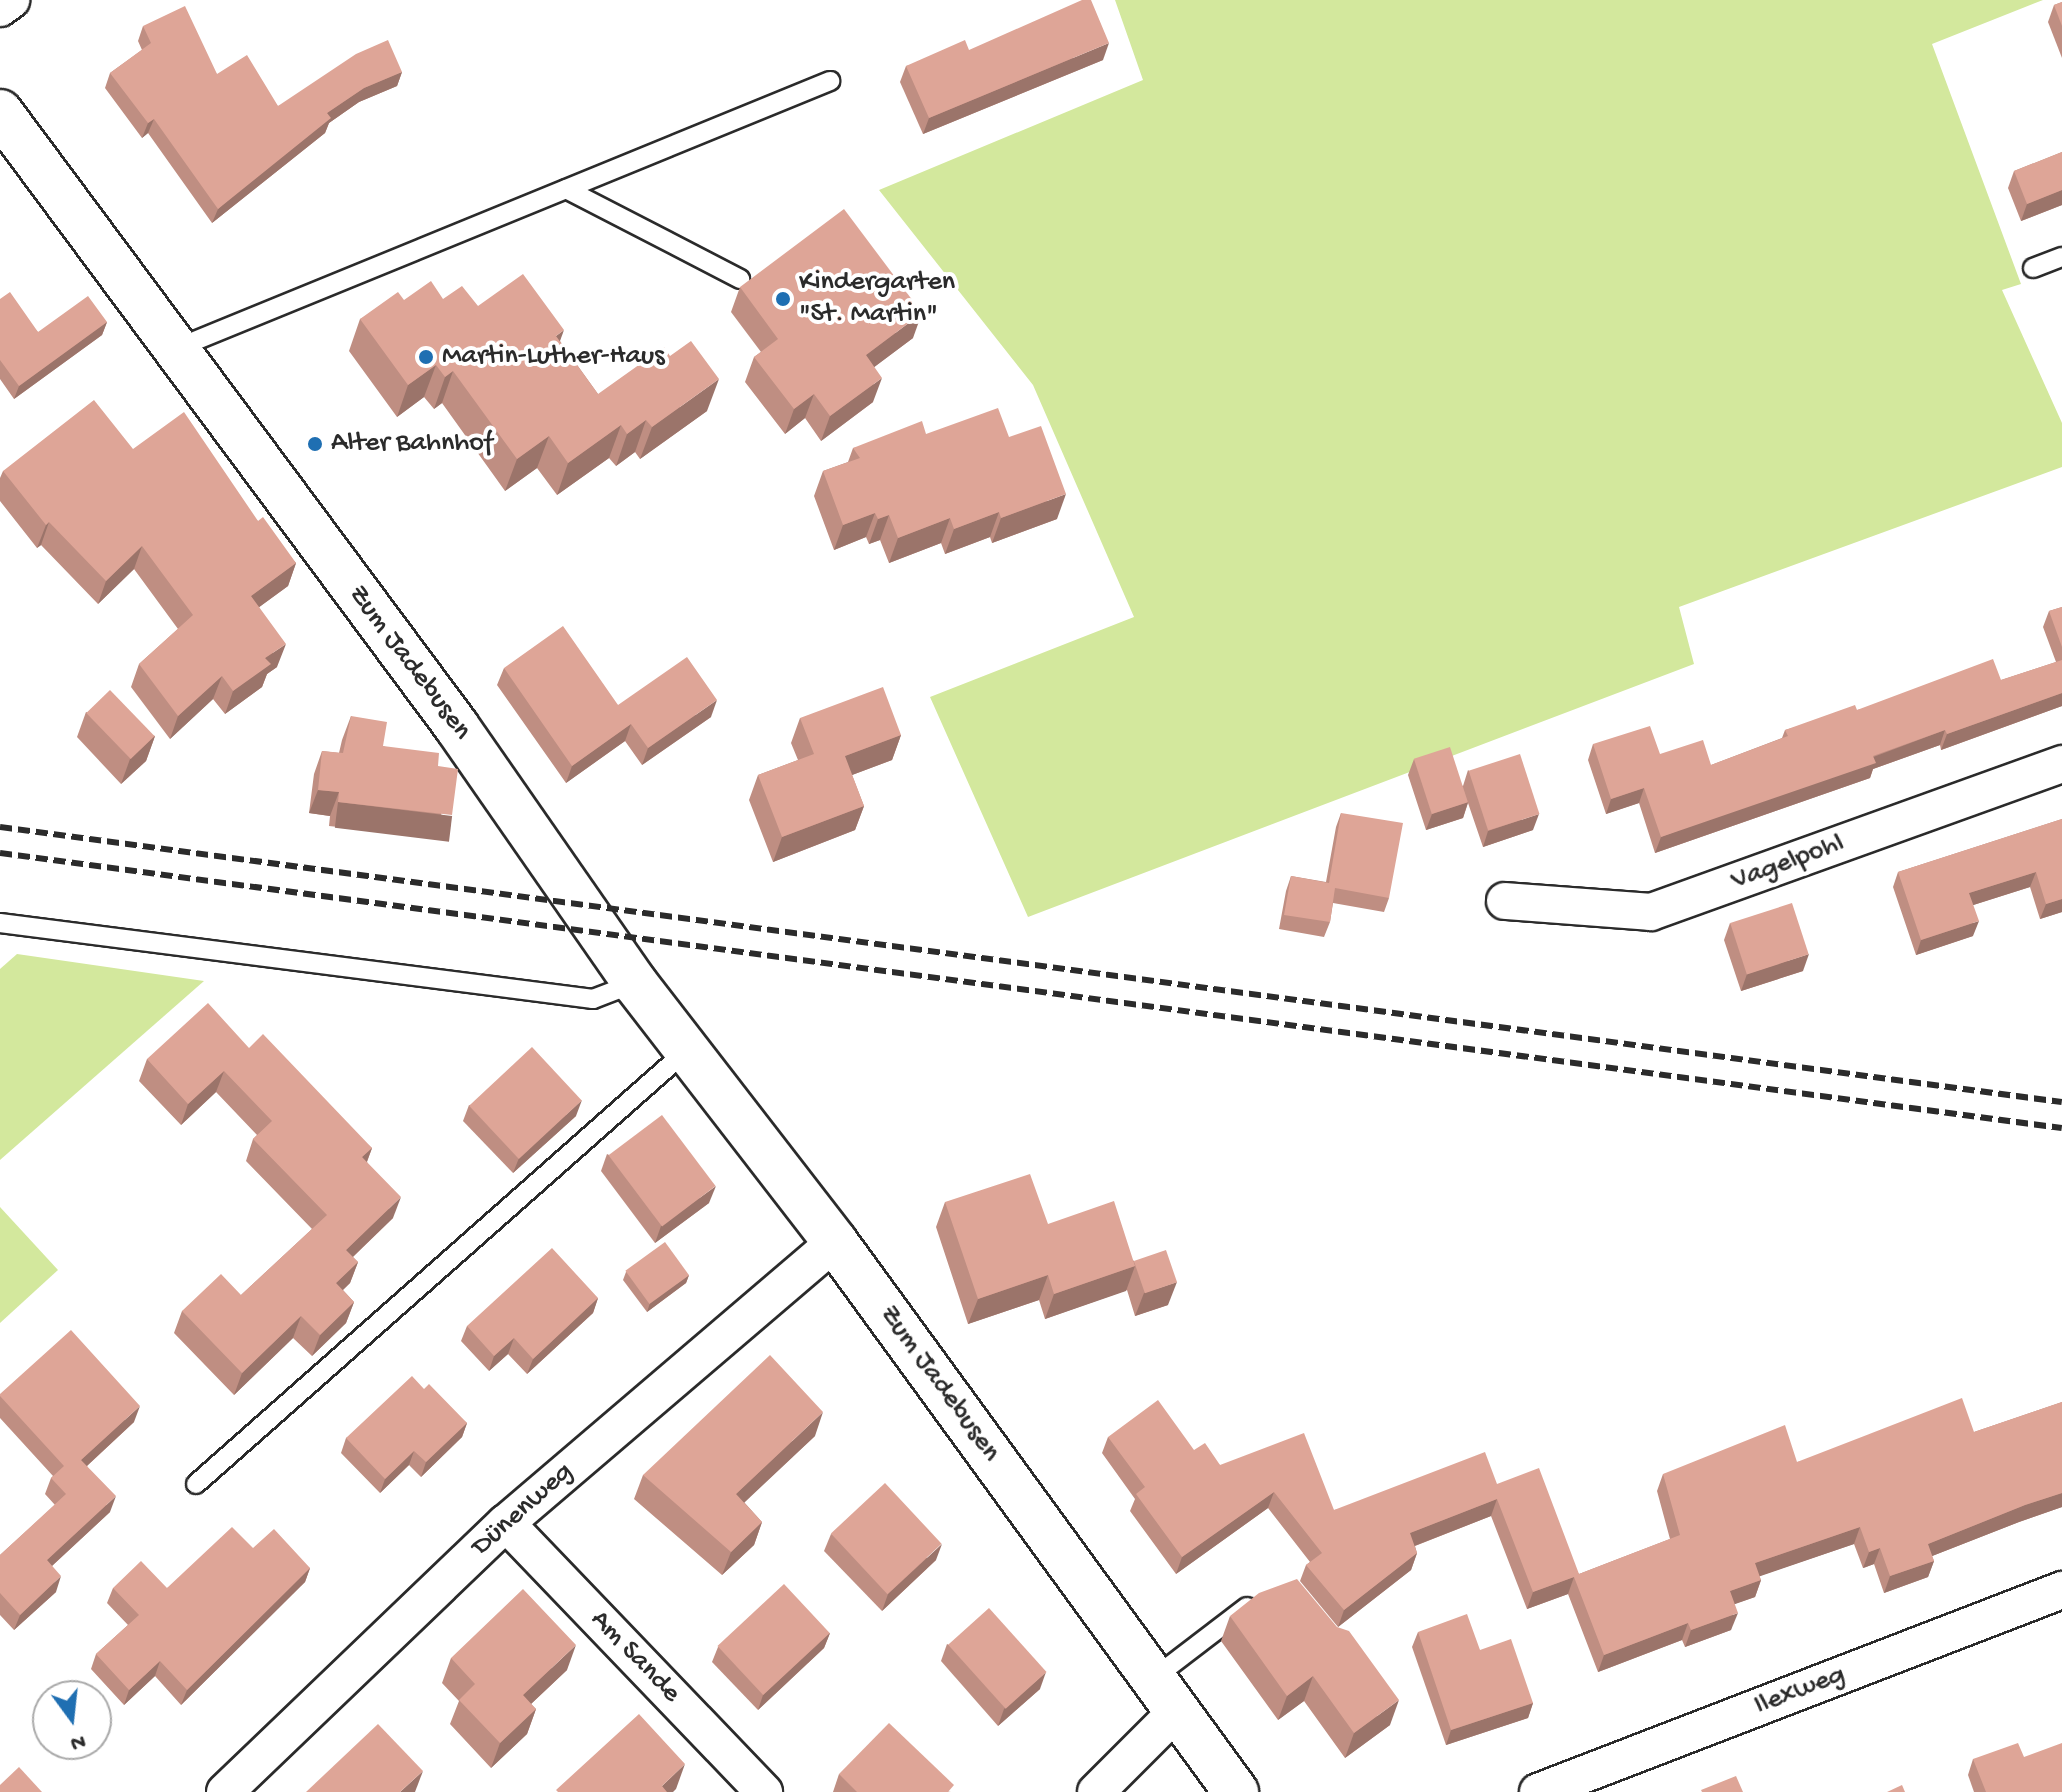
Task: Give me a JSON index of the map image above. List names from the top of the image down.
{
  "streets": {
    "street": [
      "Zum Jadebusen",
      "Vagelpohl",
      "Dünenweg",
      "Am Sande",
      "Ilexweg"
    ]
  },
  "crossings": [
    ["Zum Jadebusen", "Dünenweg"],
    ["Dünenweg", "Am Sande"]
  ],
  "places": ["Kindergarten \"St. Martin\"", "Martin-Luther-Haus", "Alter Bahnhof"],
  "north": "bottom"
}
